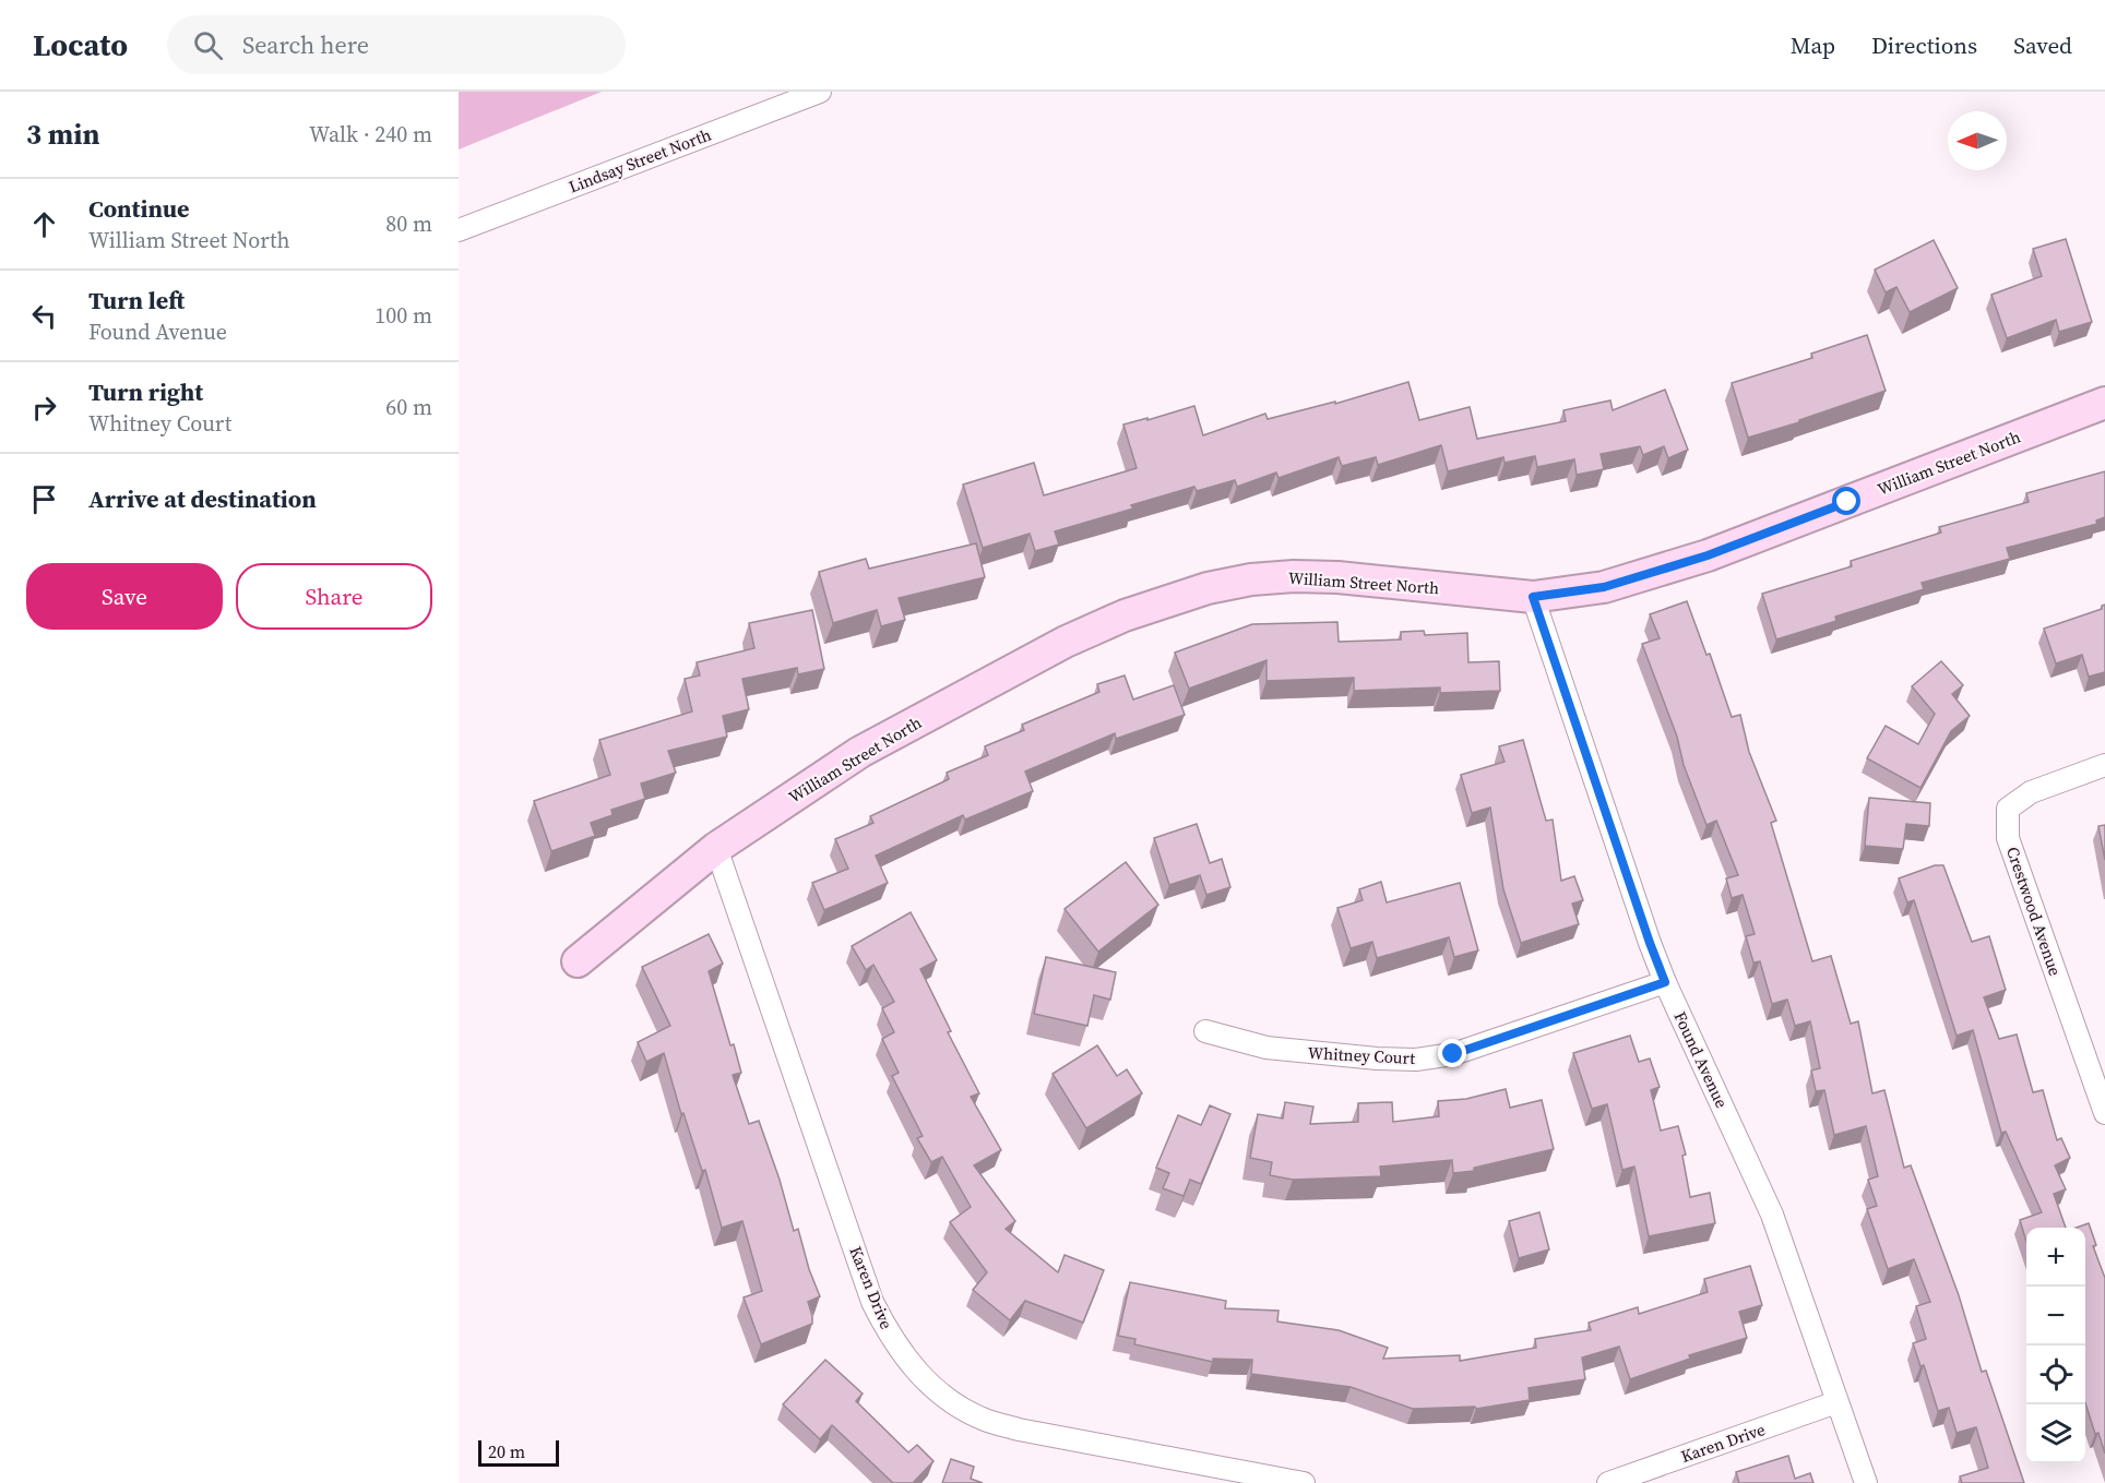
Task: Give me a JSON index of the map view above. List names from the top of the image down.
{
  "streets": {
    "street": [
      "Lindsay Street North",
      "William Street North",
      "Crestwood Avenue",
      "Whitney Court",
      "Found Avenue",
      "Karen Drive"
    ]
  },
  "crossings": [
    ["William Street North", "Found Avenue"],
    ["William Street North", "Karen Drive"],
    ["Whitney Court", "Found Avenue"],
    ["Found Avenue", "Karen Drive"]
  ],
  "scale_bar": "20 m",
  "north": "left",
  "page": {
    "header": "Locato",
    "search": "Search here",
    "nav": ["Map", "Directions", "Saved"],
    "heading": ["3 min", "Walk · 240 m"],
    "list": [
      ["Continue", "William Street North", "80 m"],
      ["Turn left", "Found Avenue", "100 m"],
      ["Turn right", "Whitney Court", "60 m"],
      "Arrive at destination"
    ],
    "buttons": ["Save", "Share"],
    "map_buttons": ["+", "−"],
    "scale": "20 m"
  }
}
